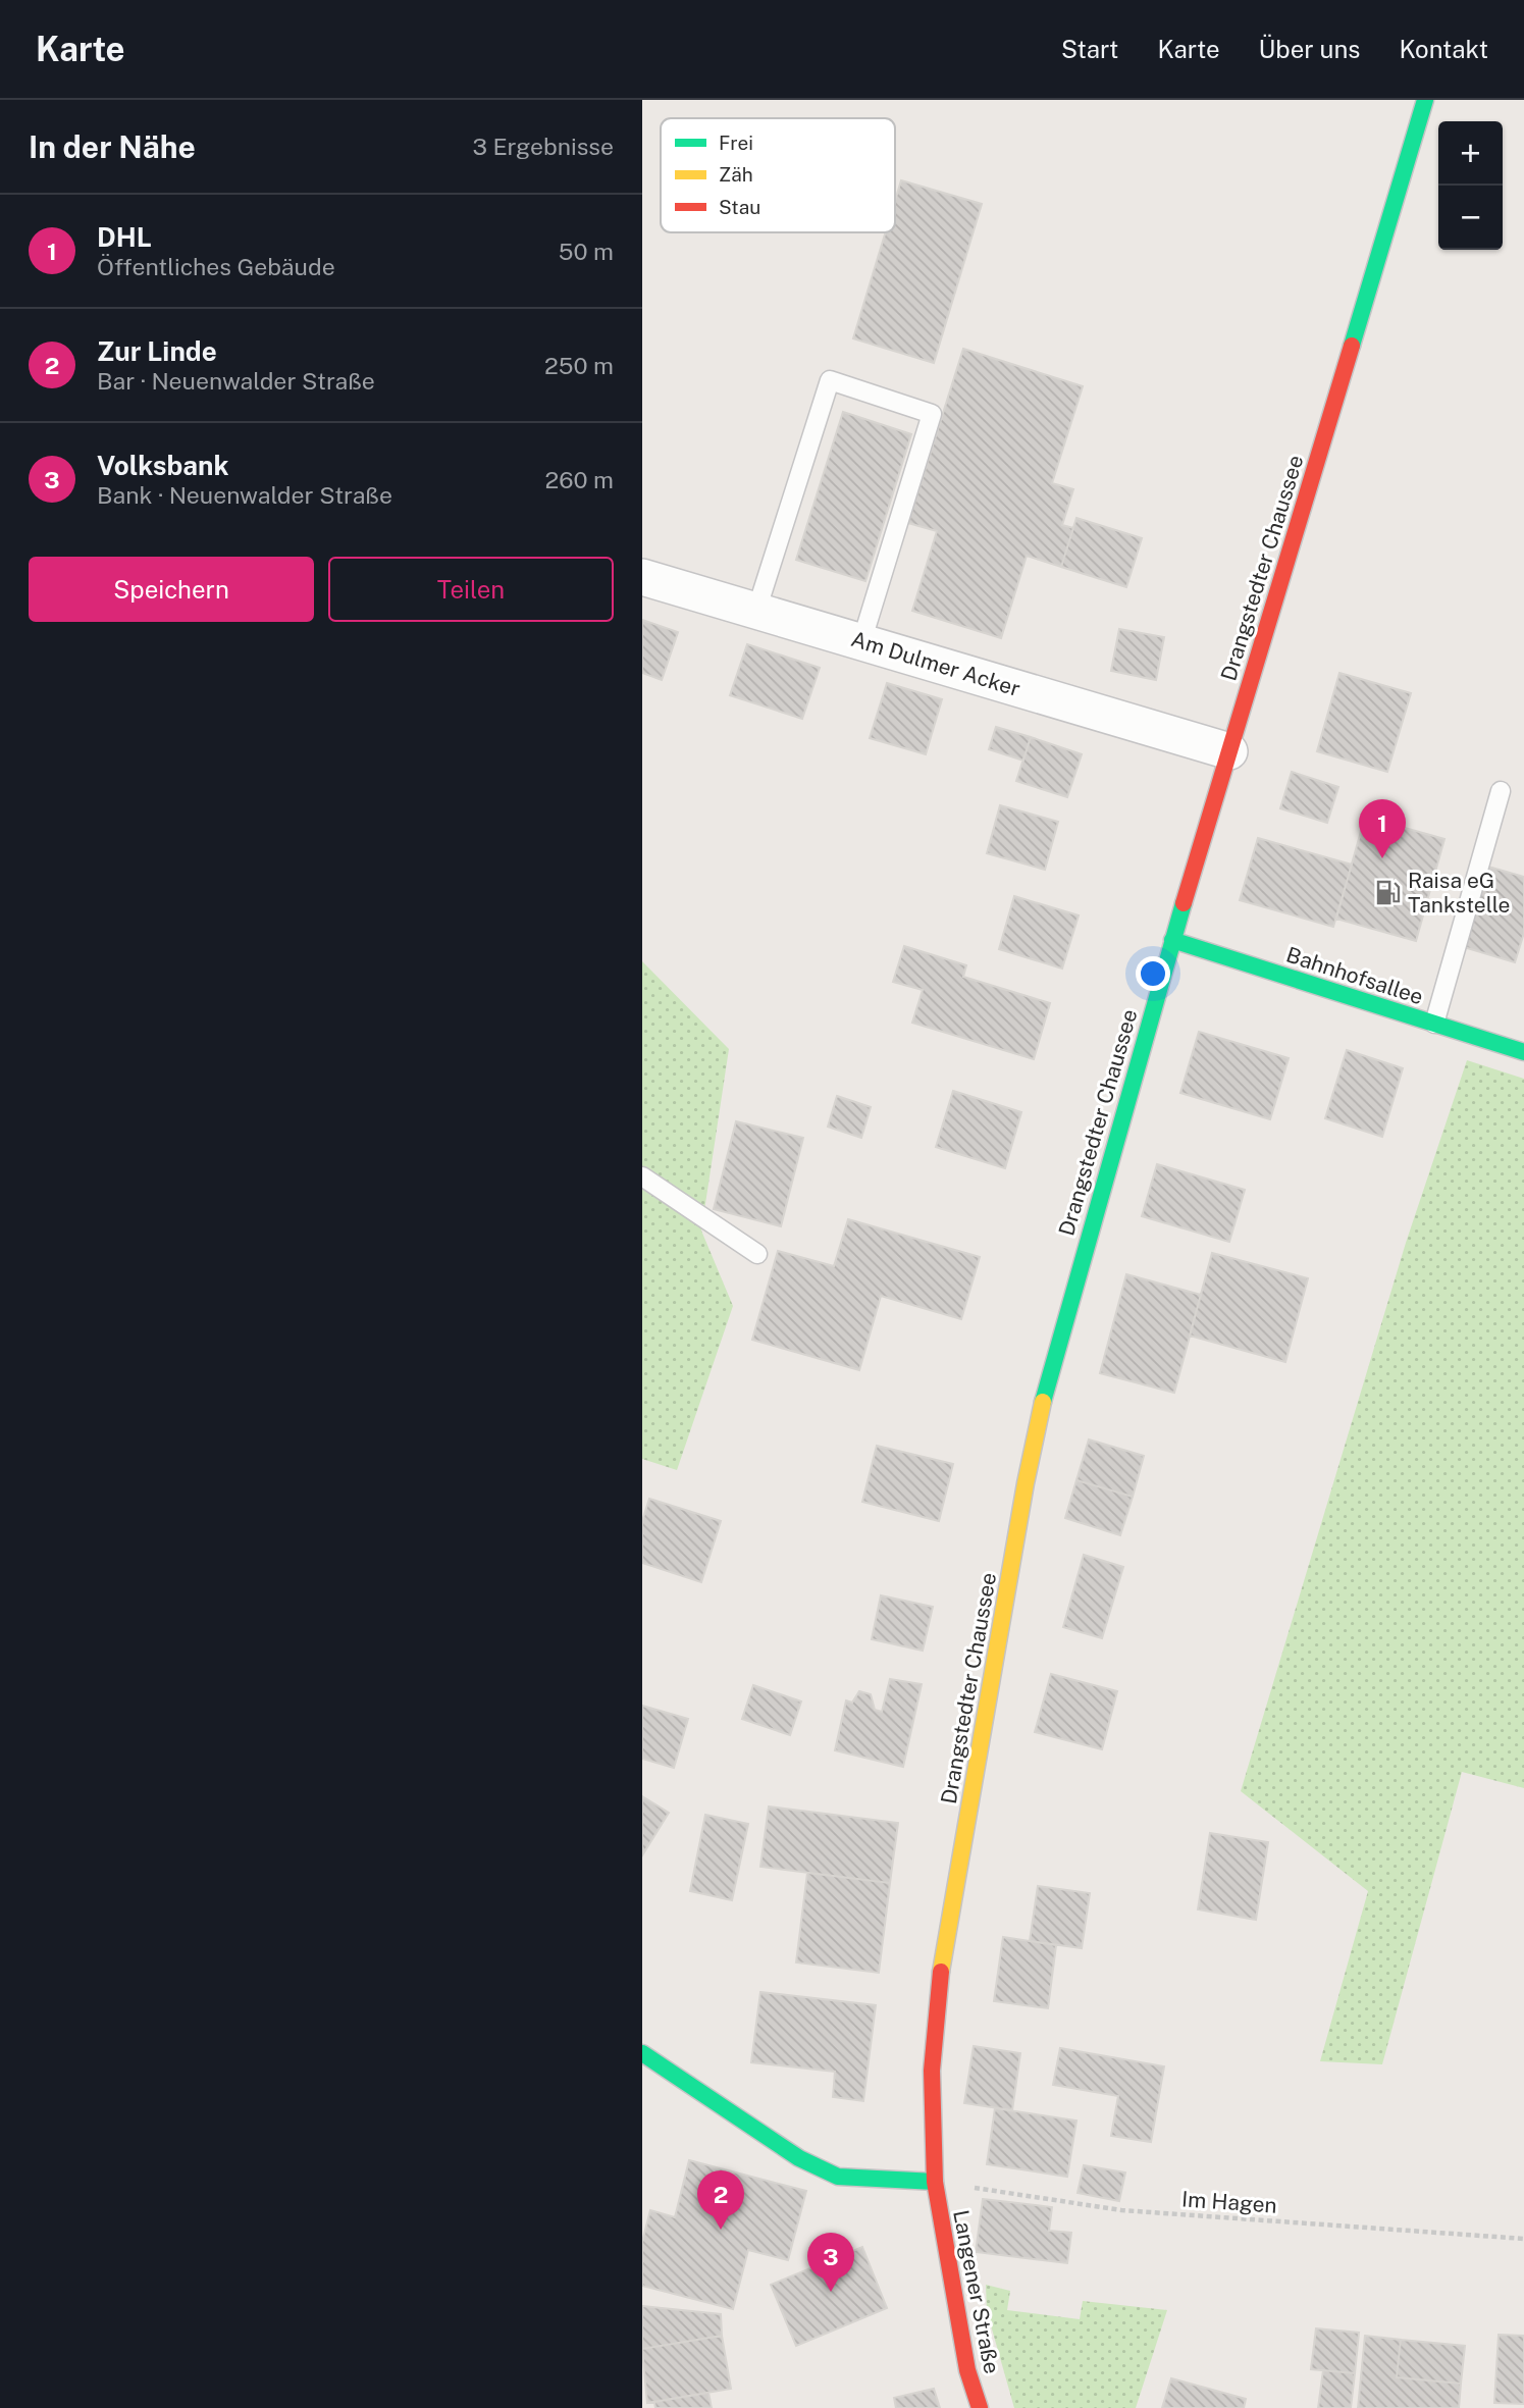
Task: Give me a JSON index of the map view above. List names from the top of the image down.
{
  "streets": {
    "main road": ["Drangstedter Chaussee", "Bahnhofsallee", "Langener Straße"],
    "street": ["Am Dulmer Acker"],
    "path": ["Im Hagen"]
  },
  "crossings": [
    ["Drangstedter Chaussee", "Am Dulmer Acker"],
    ["Drangstedter Chaussee", "Bahnhofsallee"],
    ["Drangstedter Chaussee", "Im Hagen"],
    ["Drangstedter Chaussee", "Langener Straße"],
    ["Im Hagen", "Langener Straße"]
  ],
  "places": {
    "fuel station": ["Raisa eG Tankstelle"]
  },
  "legend": ["Frei", "Zäh", "Stau"],
  "page": {
    "header": "Karte",
    "nav": [
      "Start",
      "Karte",
      "Über uns",
      "Kontakt"
    ],
    "heading": ["In der Nähe", "3 Ergebnisse"],
    "map_buttons": ["+", "−"],
    "list": [
      {
        "mark": "1",
        "name": "DHL",
        "note": "Öffentliches Gebäude",
        "value": "50 m"
      },
      {
        "mark": "2",
        "name": "Zur Linde",
        "note": "Bar · Neuenwalder Straße",
        "value": "250 m"
      },
      {
        "mark": "3",
        "name": "Volksbank",
        "note": "Bank · Neuenwalder Straße",
        "value": "260 m"
      }
    ],
    "buttons": ["Speichern", "Teilen"],
    "pins": ["1", "2", "3"]
  }
}
